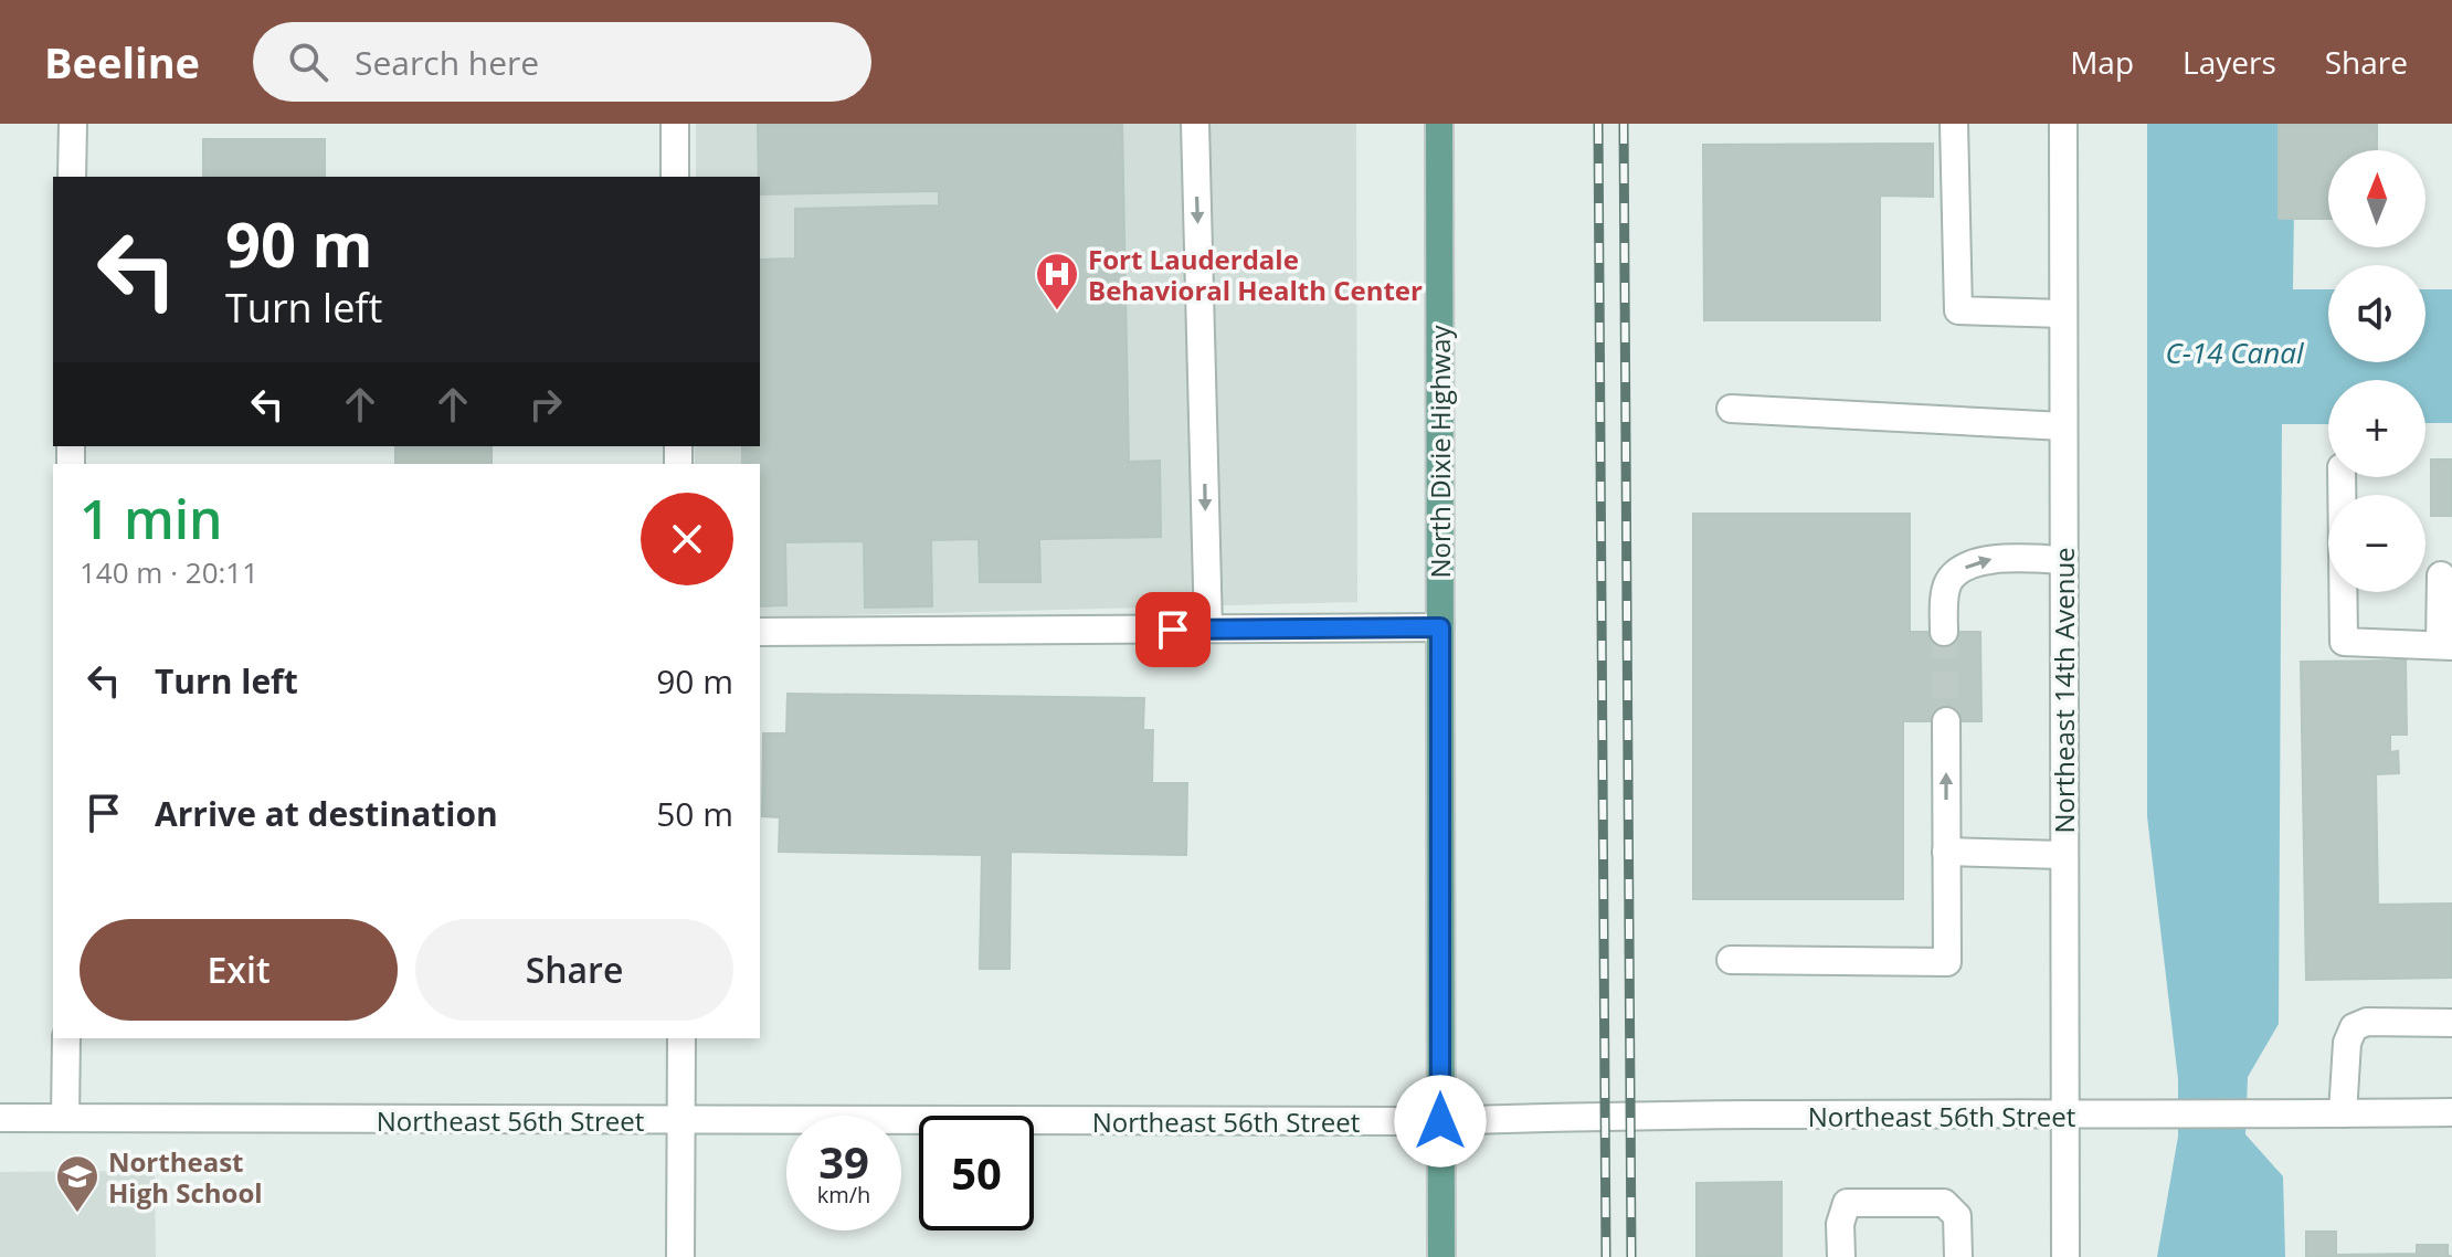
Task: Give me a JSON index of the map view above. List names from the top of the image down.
{
  "streets": {
    "main road": ["North Dixie Highway"],
    "street": ["Northeast 14th Avenue", "Northeast 56th Street"]
  },
  "crossings": [
    ["North Dixie Highway", "Northeast 56th Street"],
    ["Northeast 14th Avenue", "Northeast 56th Street"]
  ],
  "water": ["C-14 Canal"],
  "places": {
    "hospital": ["Fort Lauderdale Behavioral Health Center"],
    "school or university": ["Northeast High School"]
  },
  "north": "top",
  "page": {
    "header": "Beeline",
    "search": "Search here",
    "nav": ["Map", "Layers", "Share"],
    "map_buttons": ["+", "−"],
    "turn": ["90 m", "Turn left"],
    "heading": ["1 min", "140 m · 20:11"],
    "list": [
      {
        "name": "Turn left",
        "value": "90 m"
      },
      {
        "name": "Arrive at destination",
        "value": "50 m"
      }
    ],
    "buttons": ["Exit", "Share"],
    "speed": "39 km/h",
    "limit": "50"
  }
}
